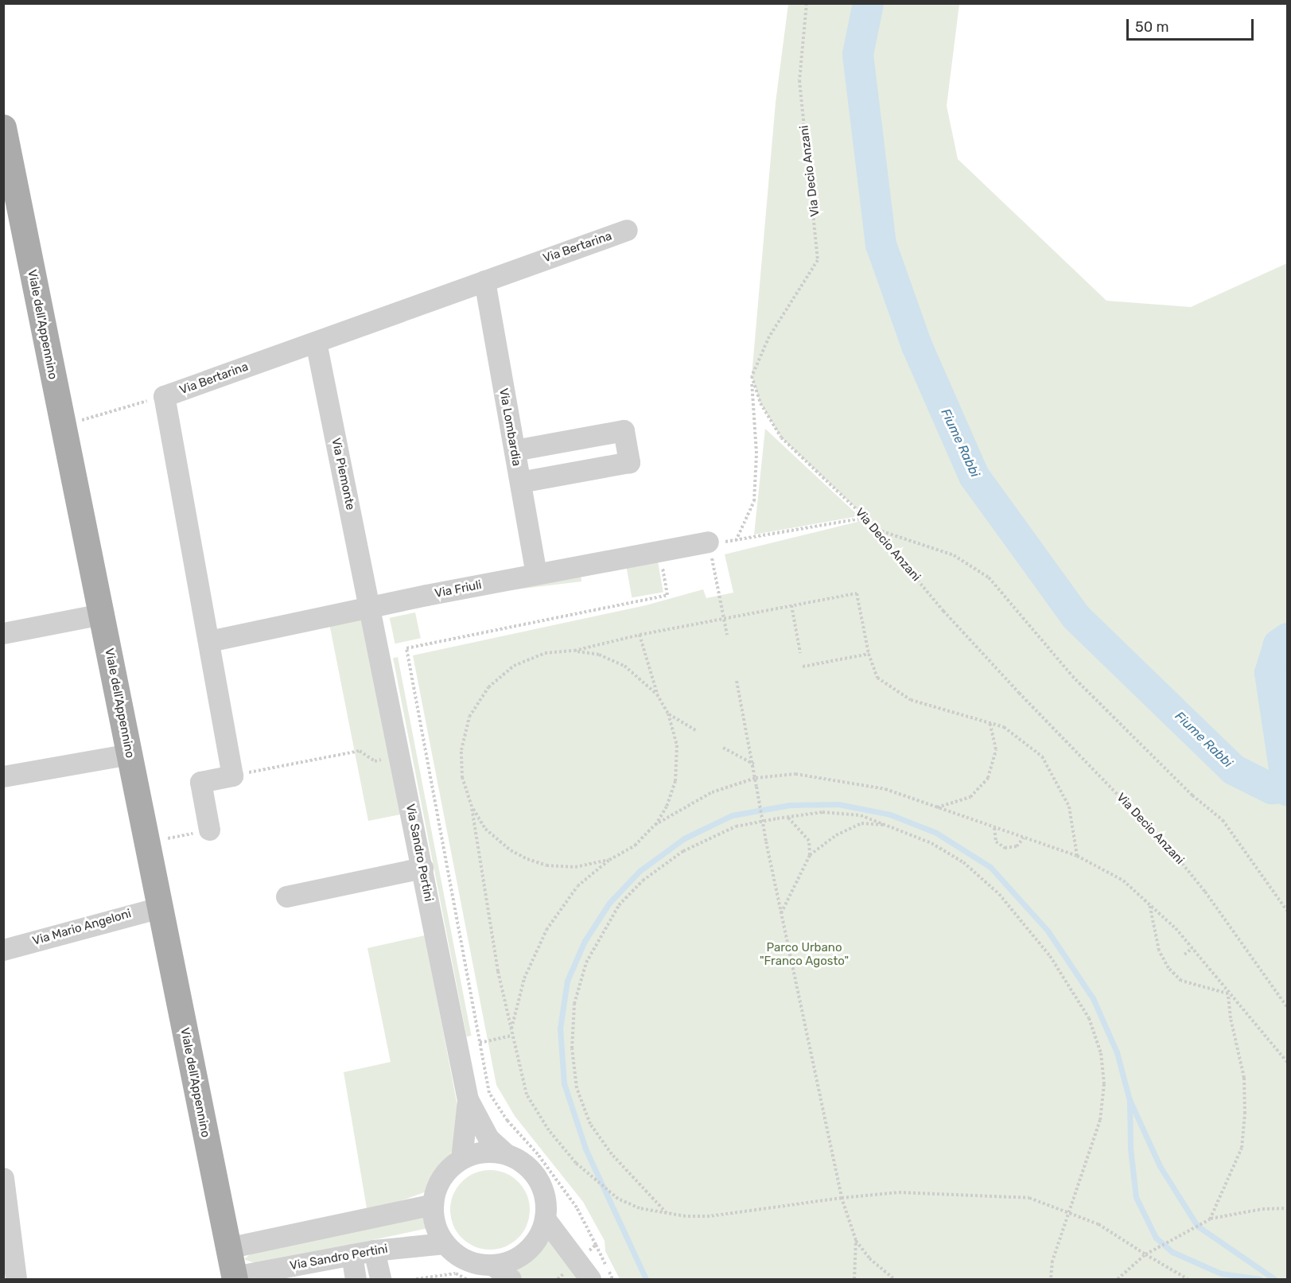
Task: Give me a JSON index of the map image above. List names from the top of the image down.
{
  "streets": {
    "main road": ["Viale dell'Appennino"],
    "street": [
      "Via Bertarina",
      "Via Lombardia",
      "Via Piemonte",
      "Via Friuli",
      "Via Sandro Pertini",
      "Via Mario Angeloni"
    ],
    "path": ["Via Decio Anzani"]
  },
  "crossings": [
    ["Via Bertarina", "Via Lombardia"],
    ["Via Bertarina", "Via Piemonte"],
    ["Via Bertarina", "Via Friuli"],
    ["Viale dell'Appennino", "Via Sandro Pertini"],
    ["Viale dell'Appennino", "Via Mario Angeloni"],
    ["Via Lombardia", "Via Friuli"],
    ["Via Piemonte", "Via Friuli"],
    ["Via Piemonte", "Via Sandro Pertini"],
    ["Via Friuli", "Via Sandro Pertini"]
  ],
  "water": ["Fiume Rabbi"],
  "parks": ["Parco Urbano \"Franco Agosto\""],
  "scale_bar": "50 m"
}
